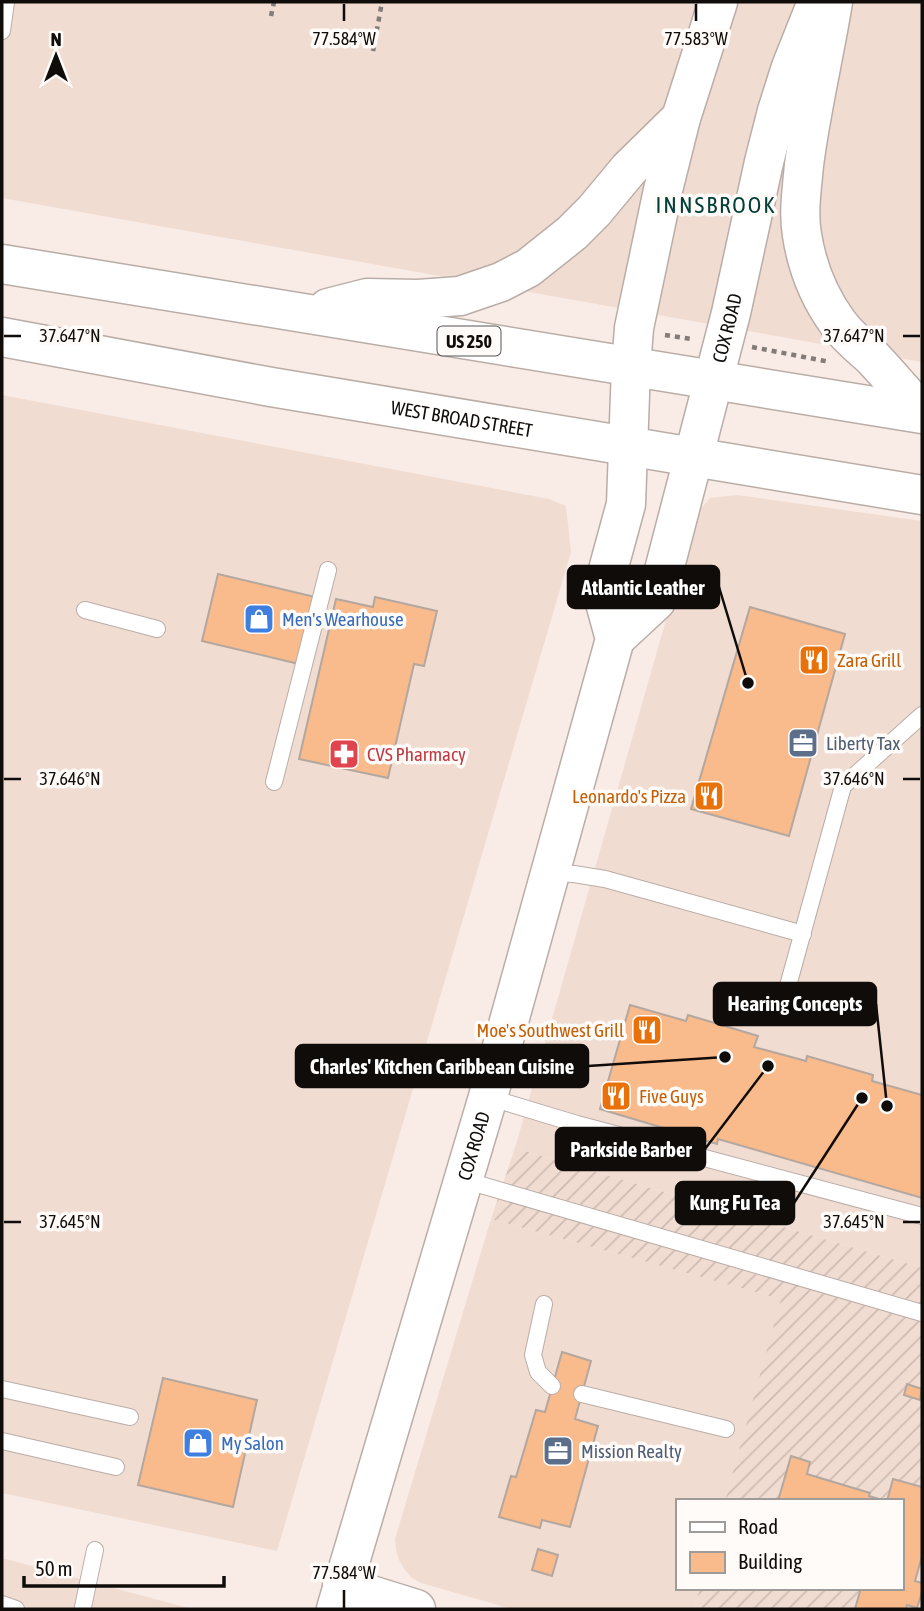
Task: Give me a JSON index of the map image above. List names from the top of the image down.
{
  "streets": {
    "main road": ["COX ROAD", "US 250", "WEST BROAD STREET"]
  },
  "crossings": [
    ["COX ROAD", "US 250"],
    ["COX ROAD", "WEST BROAD STREET"]
  ],
  "districts": ["INNSBROOK"],
  "places": {
    "shop": ["Men's Wearhouse", "My Salon"],
    "restaurant": [
      "Zara Grill",
      "Leonardo's Pizza",
      "Moe's Southwest Grill",
      "Five Guys"
    ],
    "other": [
      "Atlantic Leather",
      "Charles' Kitchen Caribbean Cuisine",
      "Parkside Barber",
      "Kung Fu Tea",
      "Hearing Concepts"
    ],
    "office": ["Liberty Tax", "Mission Realty"],
    "pharmacy": ["CVS Pharmacy"]
  },
  "legend": ["Road", "Building"],
  "scale_bar": "50 m",
  "north": "top",
  "coordinates": [
    "77.584°W",
    "77.583°W",
    "37.647°N",
    "37.646°N",
    "37.645°N"
  ]
}
